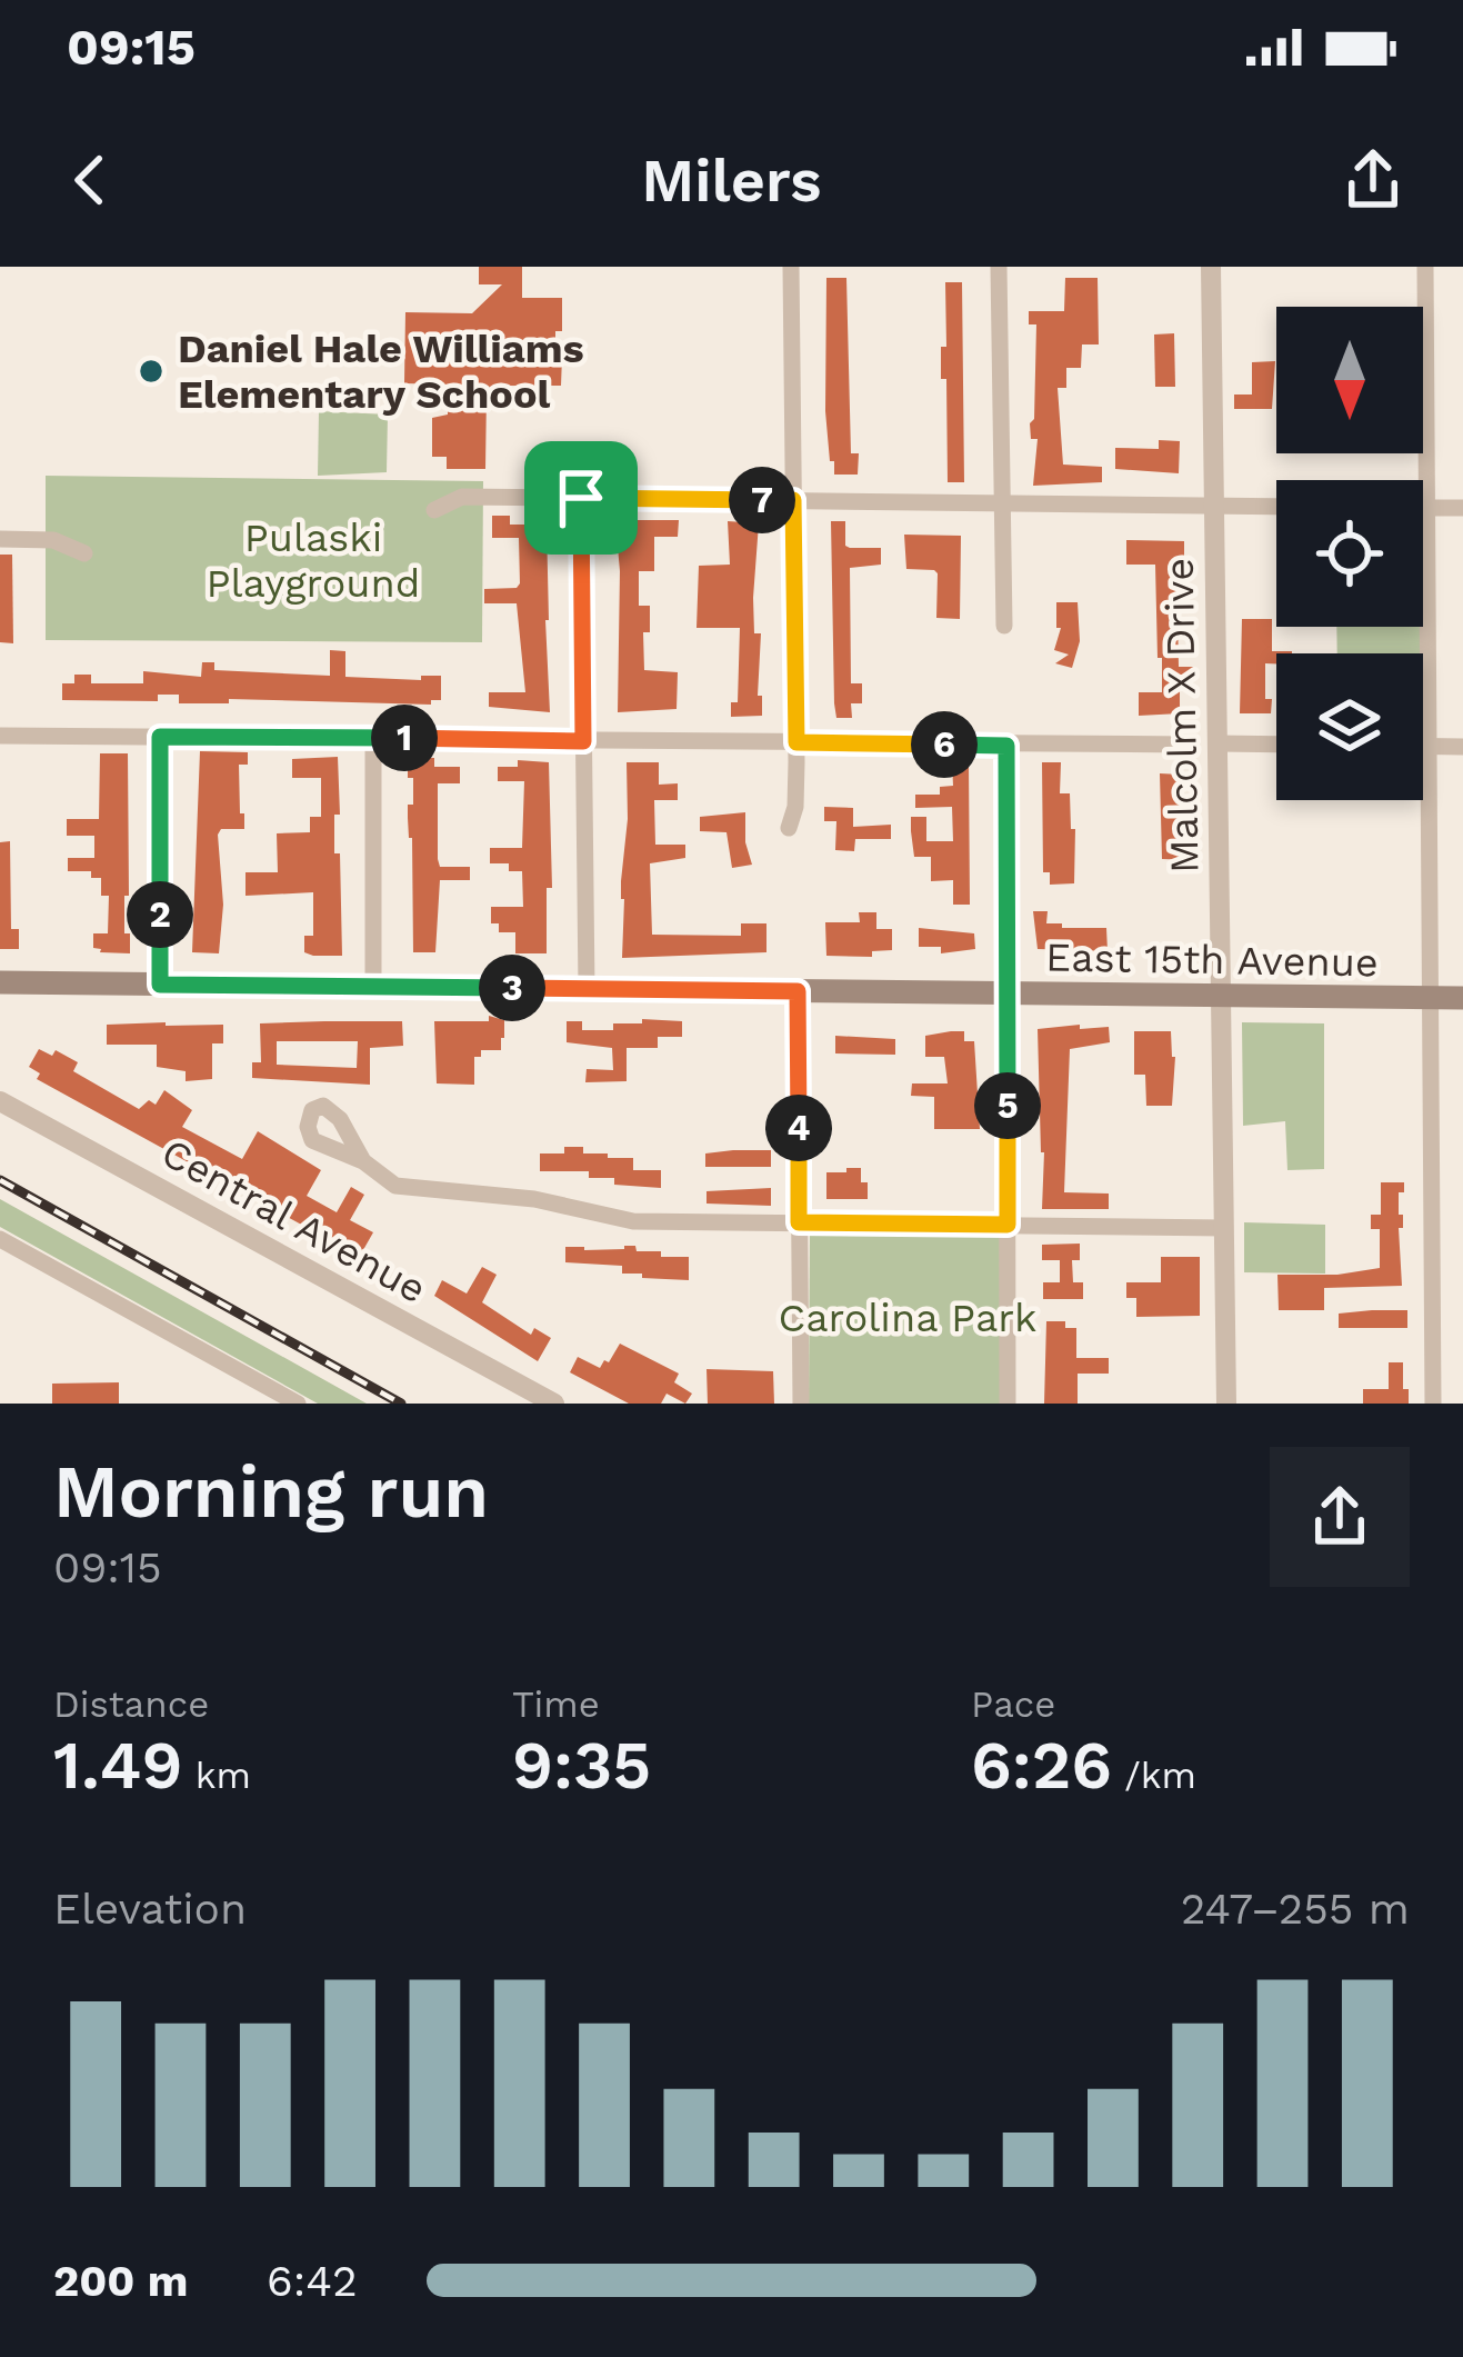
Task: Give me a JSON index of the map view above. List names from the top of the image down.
{
  "streets": {
    "main road": ["East 15th Avenue"],
    "street": ["Malcolm X Drive", "Central Avenue"]
  },
  "crossings": [
    ["Malcolm X Drive", "East 15th Avenue"]
  ],
  "parks": ["Pulaski Playground", "Carolina Park"],
  "places": ["Daniel Hale Williams Elementary School"],
  "north": "bottom",
  "page": {
    "status": "09:15",
    "header": "Milers",
    "pins": [
      "7",
      "1",
      "6",
      "2",
      "3",
      "5",
      "4"
    ],
    "heading": ["Morning run", "09:15"],
    "stats": [
      ["Distance", "1.49 km"],
      ["Time", "9:35"],
      ["Pace", "6:26 /km"]
    ],
    "chart": ["Elevation", "247–255 m"],
    "list": [
      {
        "name": "200 m",
        "note": "6:42"
      }
    ]
  }
}
